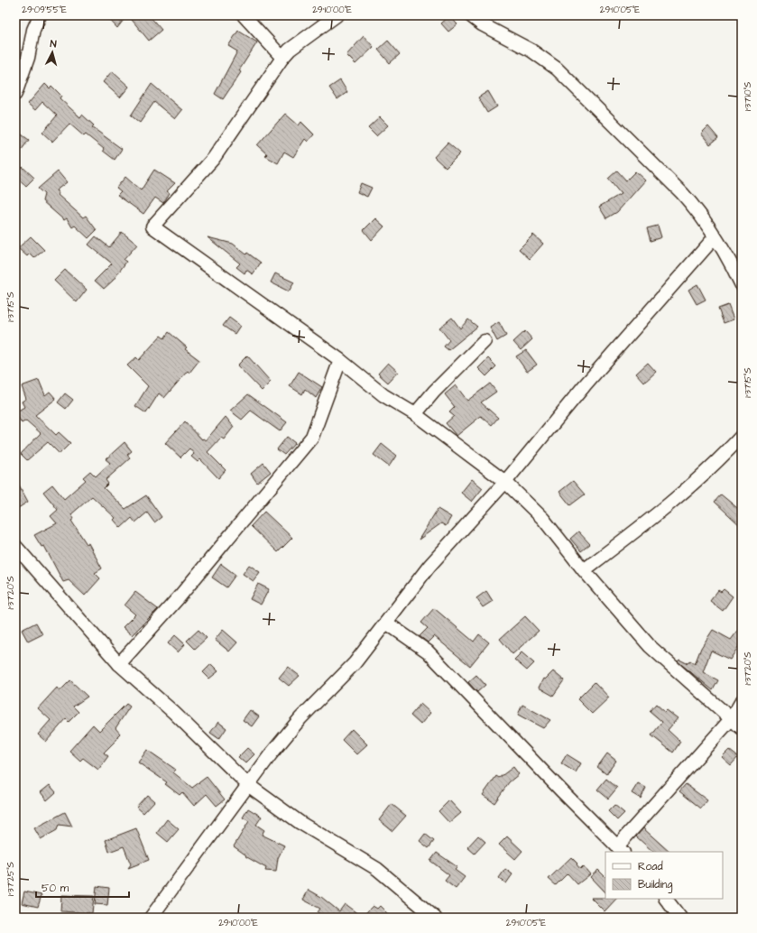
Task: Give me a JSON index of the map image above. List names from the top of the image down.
{
  "legend": ["Road", "Building"],
  "scale_bar": "50 m",
  "north": "top",
  "coordinates": [
    "29°09'55\"E",
    "29°10'00\"E",
    "29°10'05\"E",
    "1°37'10\"S",
    "1°37'15\"S",
    "1°37'20\"S",
    "1°37'25\"S"
  ]
}
